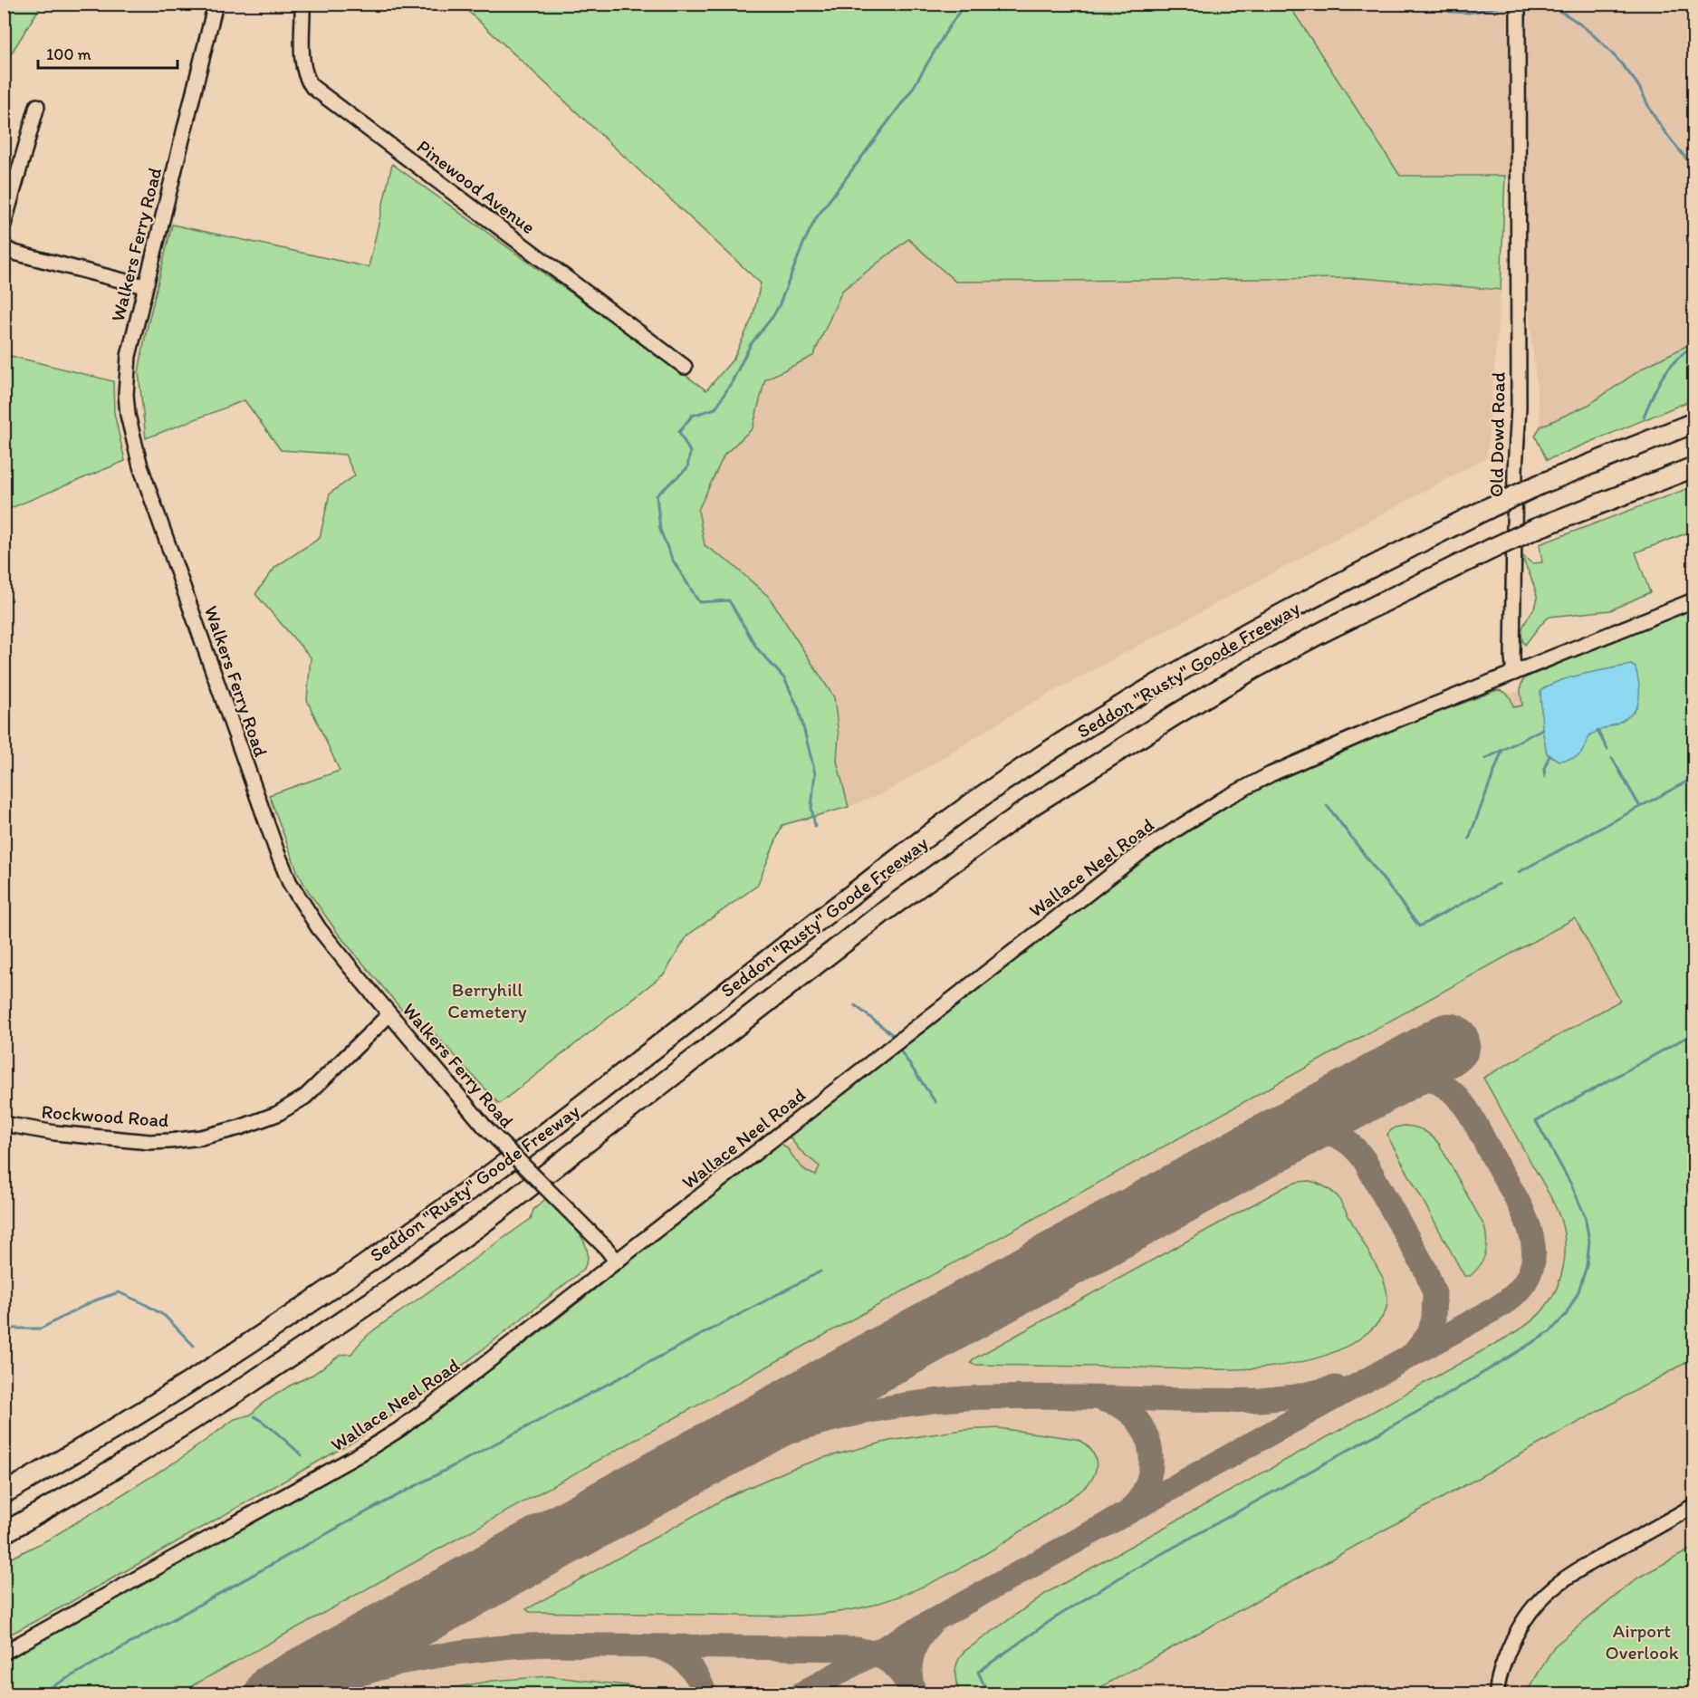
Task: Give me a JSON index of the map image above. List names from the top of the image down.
{
  "streets": {
    "highway": ["Seddon \"Rusty\" Goode Freeway"],
    "street": [
      "Pinewood Avenue",
      "Walkers Ferry Road",
      "Old Dowd Road",
      "Wallace Neel Road",
      "Rockwood Road"
    ]
  },
  "crossings": [
    ["Walkers Ferry Road", "Wallace Neel Road"],
    ["Walkers Ferry Road", "Rockwood Road"],
    ["Old Dowd Road", "Wallace Neel Road"]
  ],
  "parks": ["Berryhill Cemetery", "Airport Overlook"],
  "scale_bar": "100 m"
}
